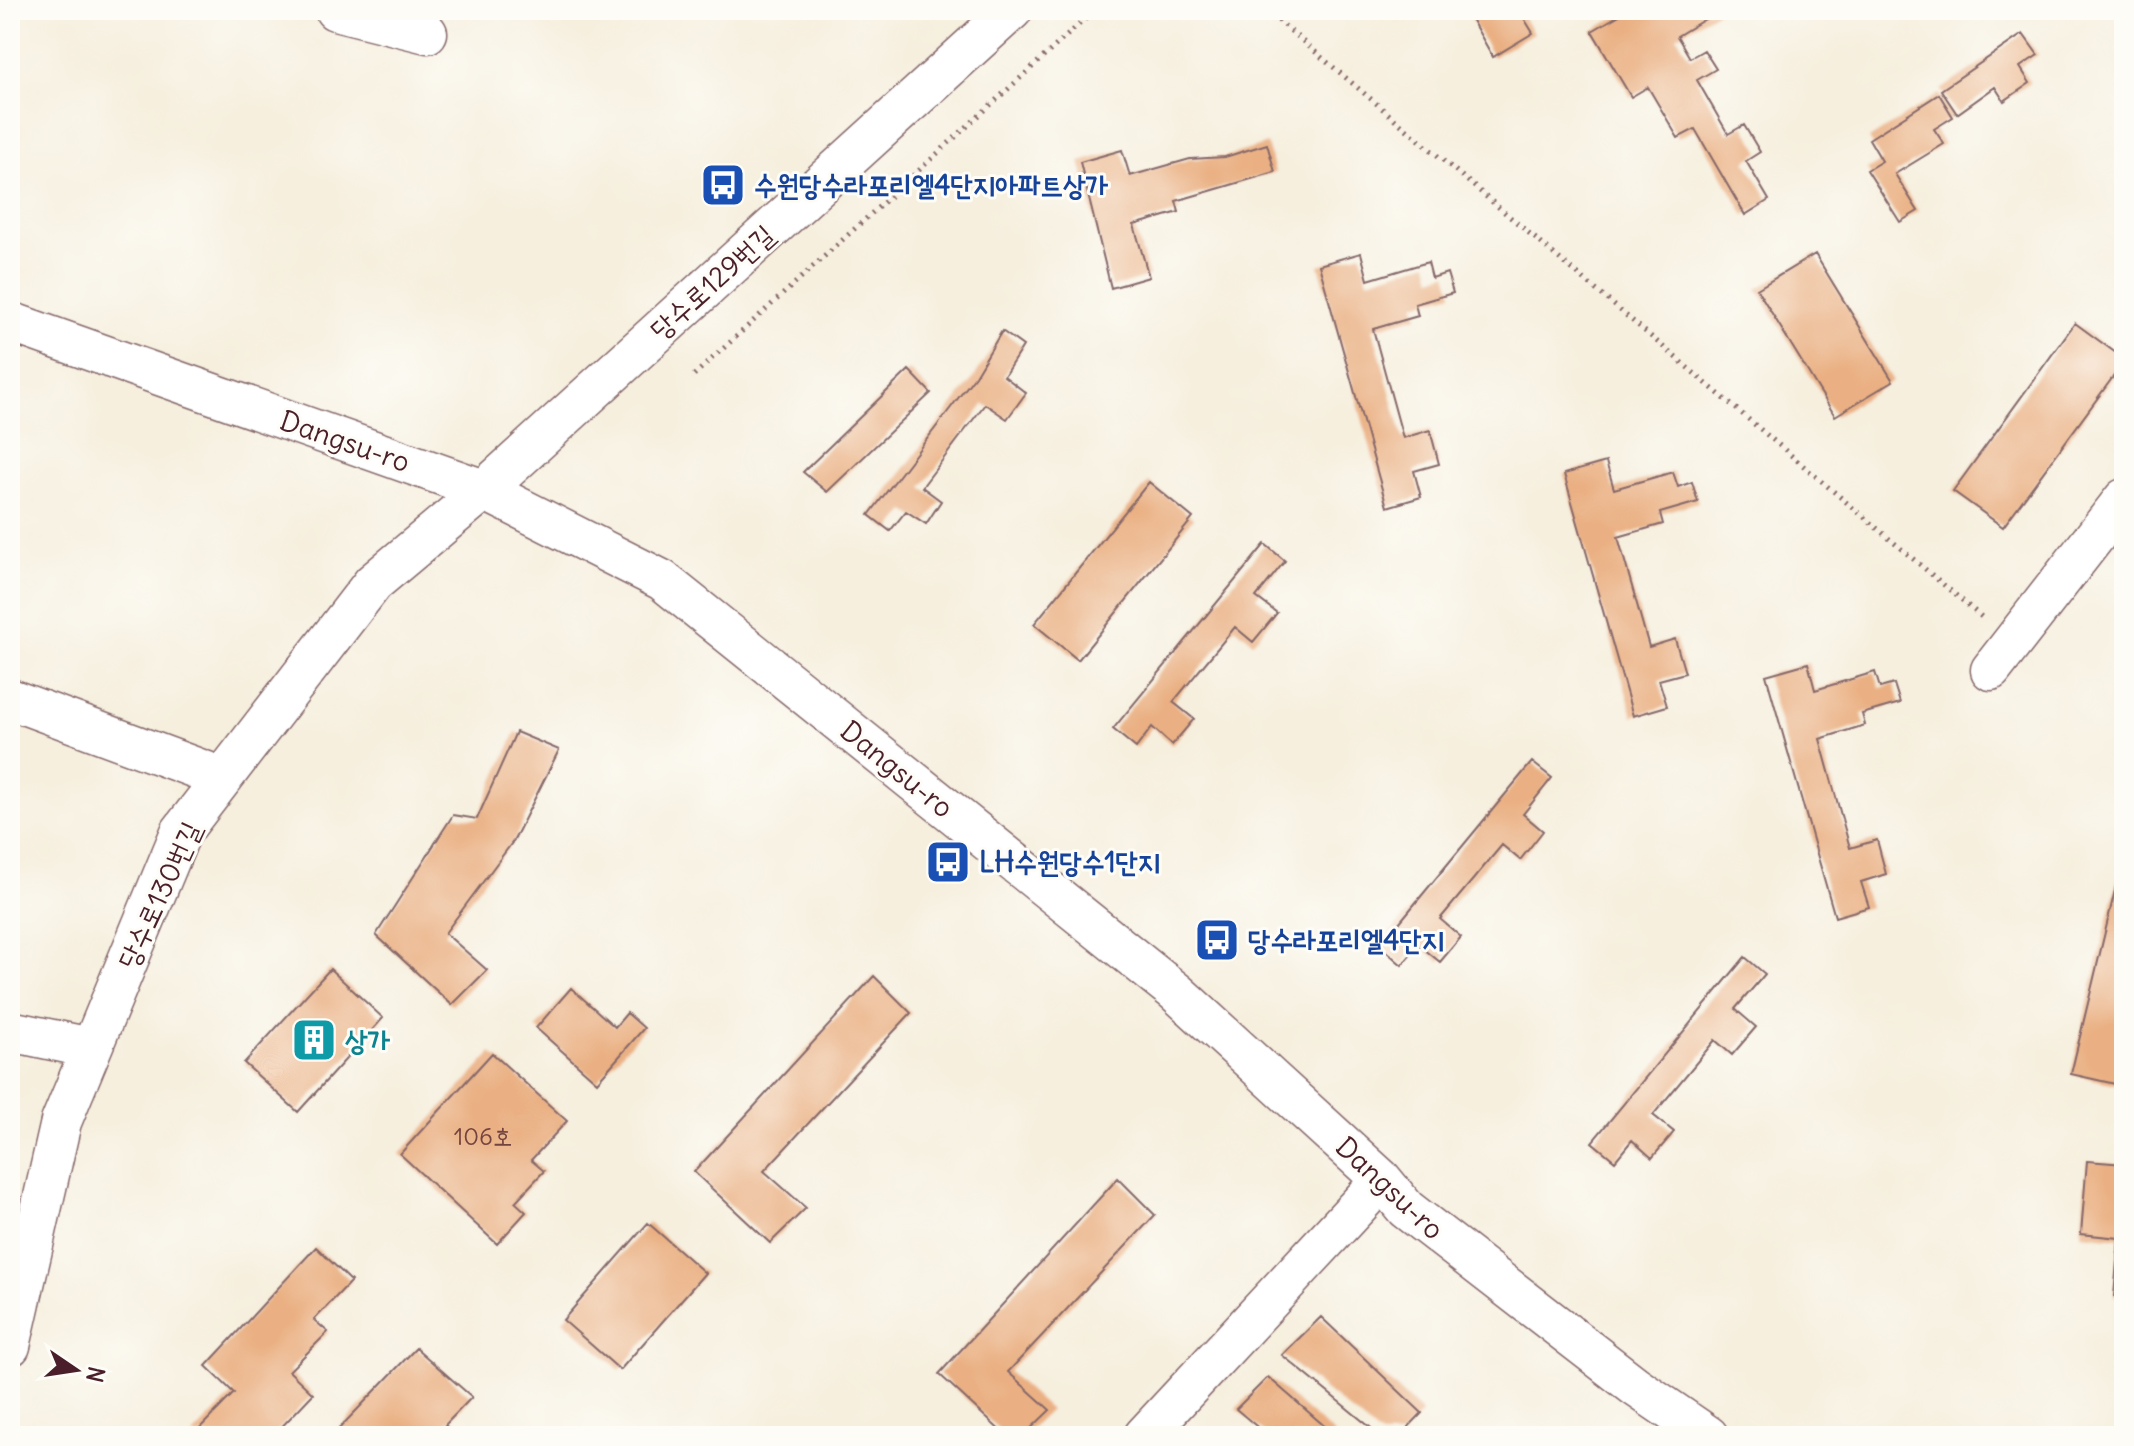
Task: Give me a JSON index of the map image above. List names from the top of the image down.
{
  "streets": {
    "street": ["당수로129번길", "Dangsu-ro", "당수로130번길"]
  },
  "crossings": [
    ["당수로129번길", "Dangsu-ro"],
    ["당수로129번길", "당수로130번길"],
    ["Dangsu-ro", "당수로130번길"]
  ],
  "places": {
    "bus stop": ["수원당수라포리엘4단지아파트상가", "LH수원당수1단지", "당수라포리엘4단지"],
    "building": ["상가"]
  },
  "house_numbers": ["106호"],
  "north": "right"
}
